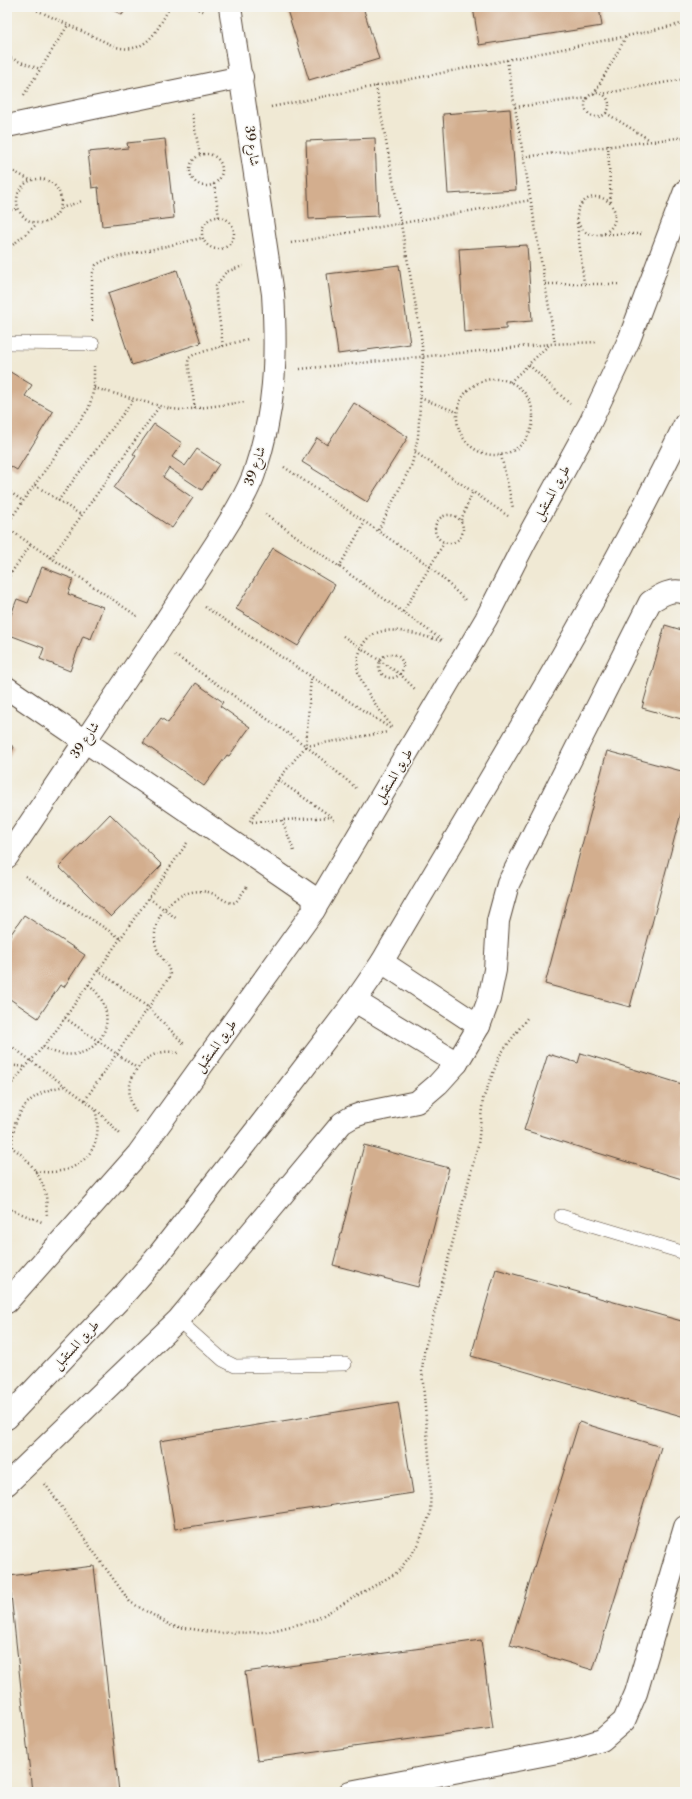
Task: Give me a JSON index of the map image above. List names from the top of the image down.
{
  "streets": {
    "street": ["شارع 39", "طريق المستقبل"]
  }
}
